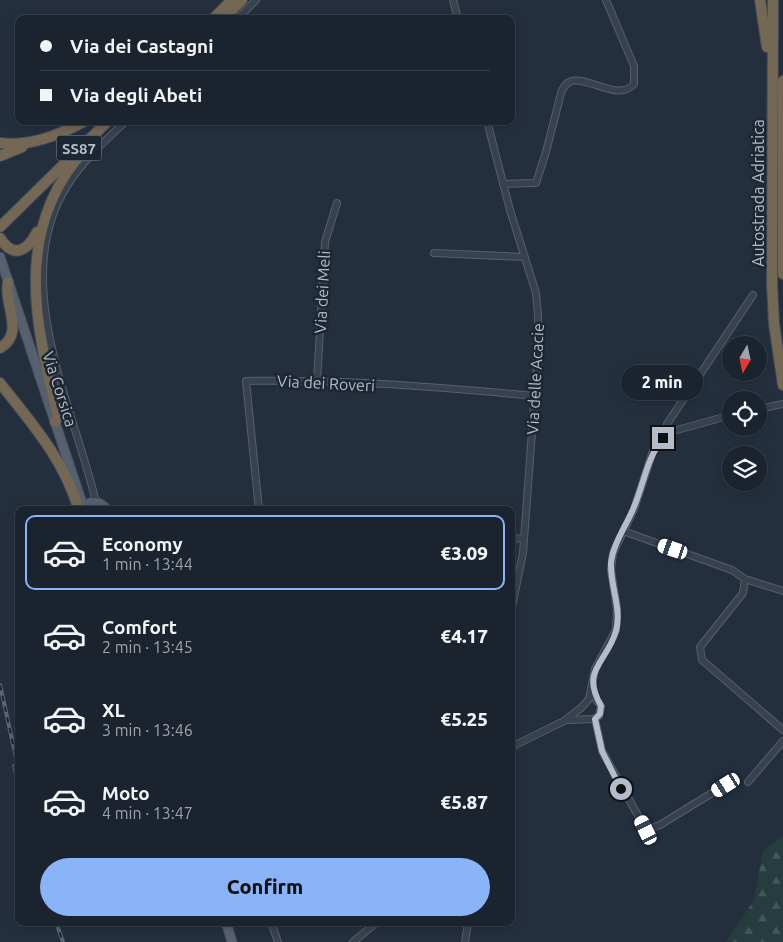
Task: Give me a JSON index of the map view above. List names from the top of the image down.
{
  "streets": {
    "highway": ["SS87", "Autostrada Adriatica"],
    "main road": ["Via Corsica"],
    "street": ["Via dei Meli", "Via delle Acacie", "Via dei Roveri"]
  },
  "crossings": [
    ["Via dei Meli", "Via dei Roveri"],
    ["Via delle Acacie", "Via dei Roveri"]
  ],
  "north": "bottom",
  "page": {
    "banner": ["Via dei Castagni", "Via degli Abeti"],
    "bubble": "2 min",
    "list": [
      {
        "name": "Economy",
        "note": "1 min · 13:44",
        "value": "€3.09"
      },
      {
        "name": "Comfort",
        "note": "2 min · 13:45",
        "value": "€4.17"
      },
      {
        "name": "XL",
        "note": "3 min · 13:46",
        "value": "€5.25"
      },
      {
        "name": "Moto",
        "note": "4 min · 13:47",
        "value": "€5.87"
      }
    ],
    "buttons": "Confirm"
  }
}
